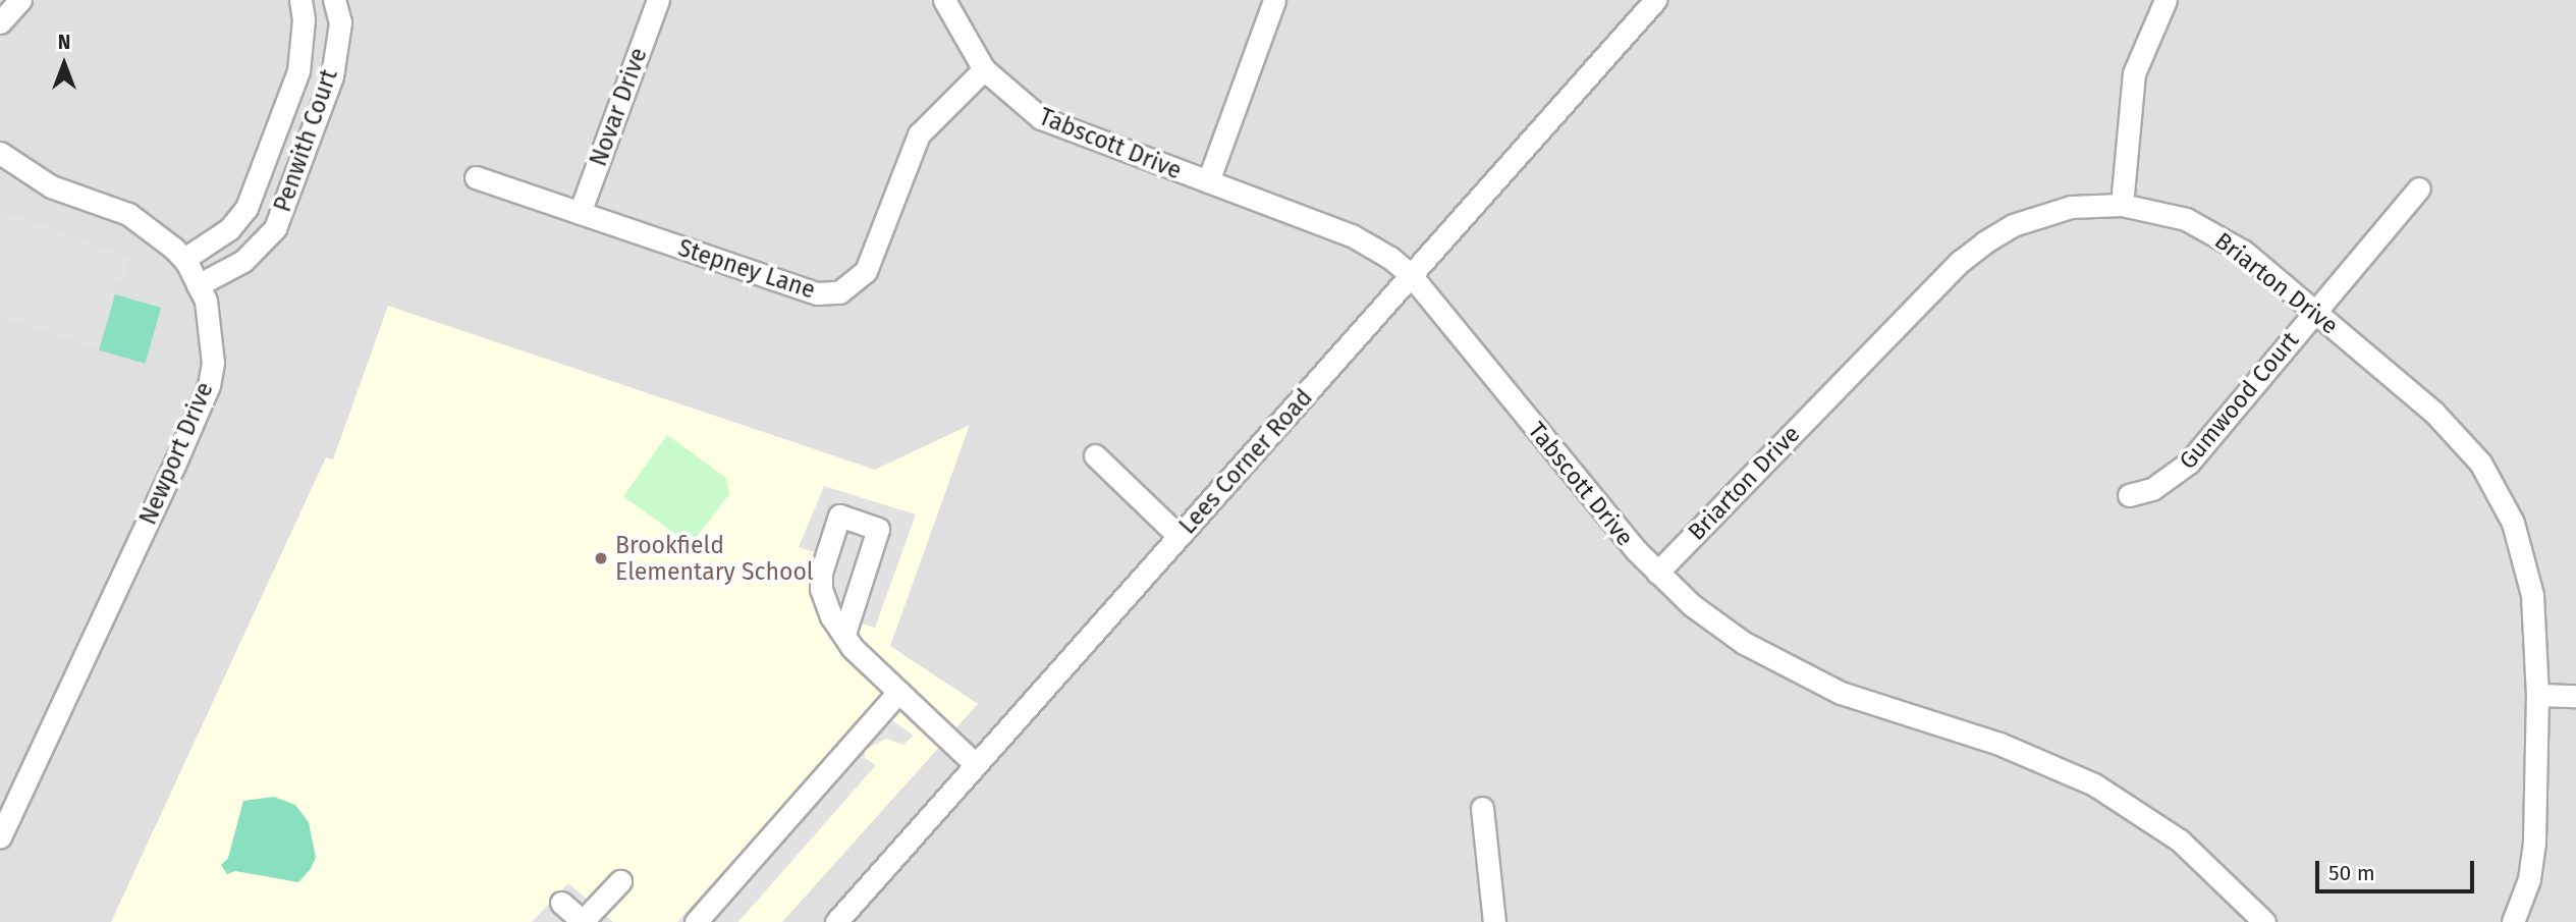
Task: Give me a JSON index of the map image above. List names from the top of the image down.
{
  "streets": {
    "street": [
      "Novar Drive",
      "Penwith Court",
      "Tabscott Drive",
      "Stepney Lane",
      "Briarton Drive",
      "Gumwood Court",
      "Newport Drive",
      "Lees Corner Road"
    ]
  },
  "crossings": [
    ["Novar Drive", "Stepney Lane"],
    ["Penwith Court", "Newport Drive"],
    ["Tabscott Drive", "Stepney Lane"],
    ["Tabscott Drive", "Briarton Drive"],
    ["Tabscott Drive", "Lees Corner Road"],
    ["Briarton Drive", "Gumwood Court"]
  ],
  "places": ["Brookfield Elementary School"],
  "scale_bar": "50 m",
  "north": "top"
}
